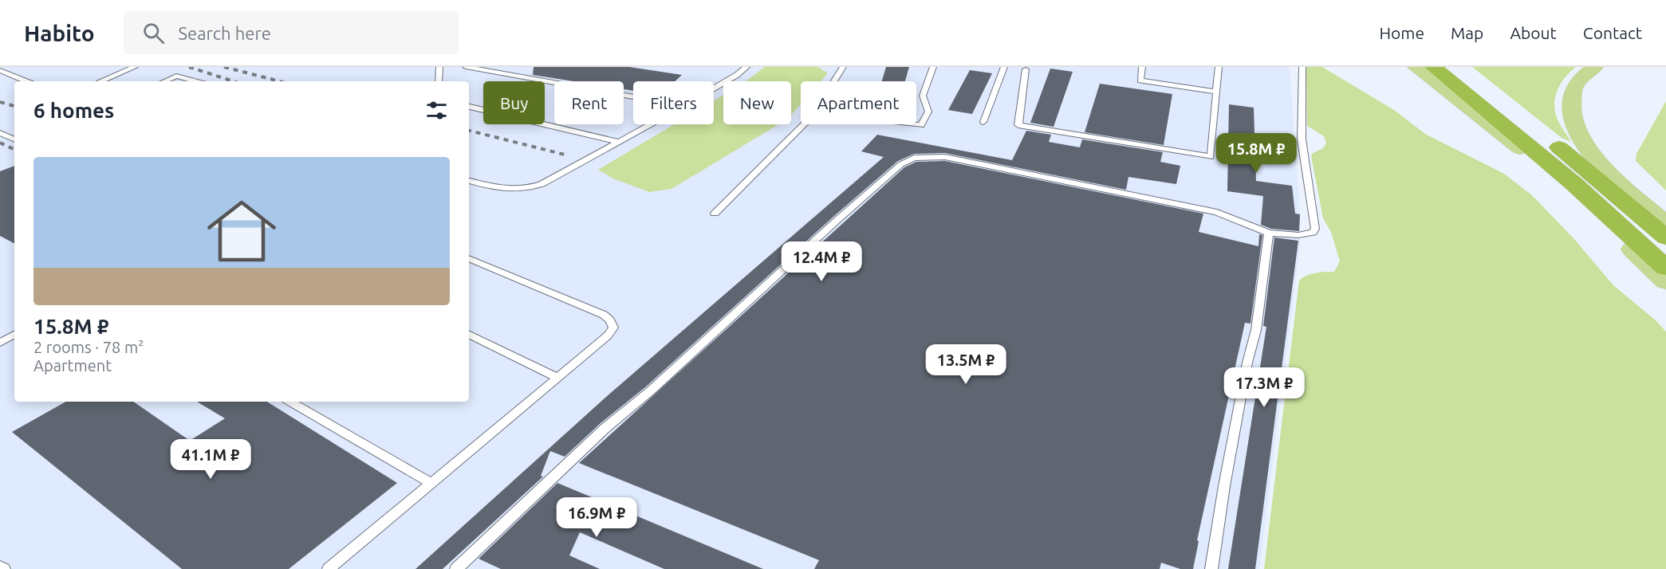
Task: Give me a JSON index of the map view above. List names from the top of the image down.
{
  "page": {
    "header": "Habito",
    "search": "Search here",
    "nav": [
      "Home",
      "Map",
      "About",
      "Contact"
    ],
    "chip": [
      "Buy",
      "Rent",
      "Filters",
      "New",
      "Apartment"
    ],
    "heading": "6 homes",
    "price": [
      "15.8M ₽",
      "12.4M ₽",
      "13.5M ₽",
      "17.3M ₽",
      "41.1M ₽",
      "16.9M ₽"
    ],
    "list": [
      {
        "name": "15.8M ₽",
        "note": "2 rooms · 78 m² · Apartment"
      }
    ]
  }
}
